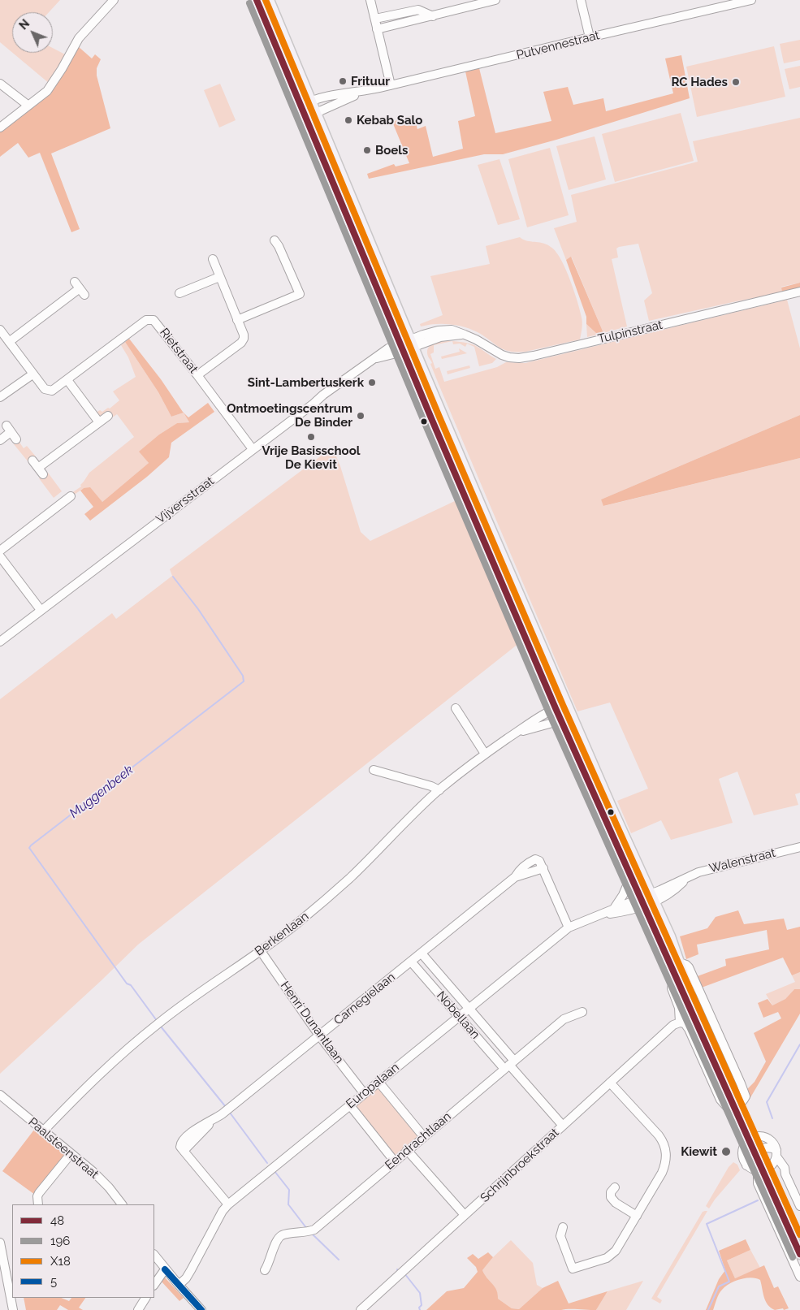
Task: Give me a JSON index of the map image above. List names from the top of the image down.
{
  "streets": {
    "street": [
      "Putvennestraat",
      "Tulpinstraat",
      "Rietstraat",
      "Vijversstraat",
      "Walenstraat",
      "Berkenlaan",
      "Carnegielaan",
      "Nobellaan",
      "Henri Dunantlaan",
      "Europalaan",
      "Eendrachtlaan",
      "Paalsteenstraat",
      "Schrijnbroekstraat"
    ]
  },
  "crossings": [
    ["Tulpinstraat", "Vijversstraat"],
    ["Rietstraat", "Vijversstraat"],
    ["Walenstraat", "Europalaan"],
    ["Berkenlaan", "Henri Dunantlaan"],
    ["Berkenlaan", "Paalsteenstraat"],
    ["Carnegielaan", "Nobellaan"],
    ["Carnegielaan", "Henri Dunantlaan"],
    ["Carnegielaan", "Europalaan"],
    ["Nobellaan", "Europalaan"],
    ["Nobellaan", "Eendrachtlaan"],
    ["Nobellaan", "Schrijnbroekstraat"],
    ["Henri Dunantlaan", "Europalaan"]
  ],
  "water": ["Muggenbeek"],
  "places": [
    "Frituur",
    "RC Hades",
    "Kebab Salo",
    "Boels",
    "Sint-Lambertuskerk",
    "Ontmoetingscentrum De Binder",
    "Vrije Basisschool De Kievit",
    "Kiewit"
  ],
  "lines": [
    "transit line 48",
    "transit line X18",
    "transit line 196",
    "transit line 5"
  ],
  "legend": [
    "48",
    "196",
    "X18",
    "5"
  ],
  "north": "top left"
}
